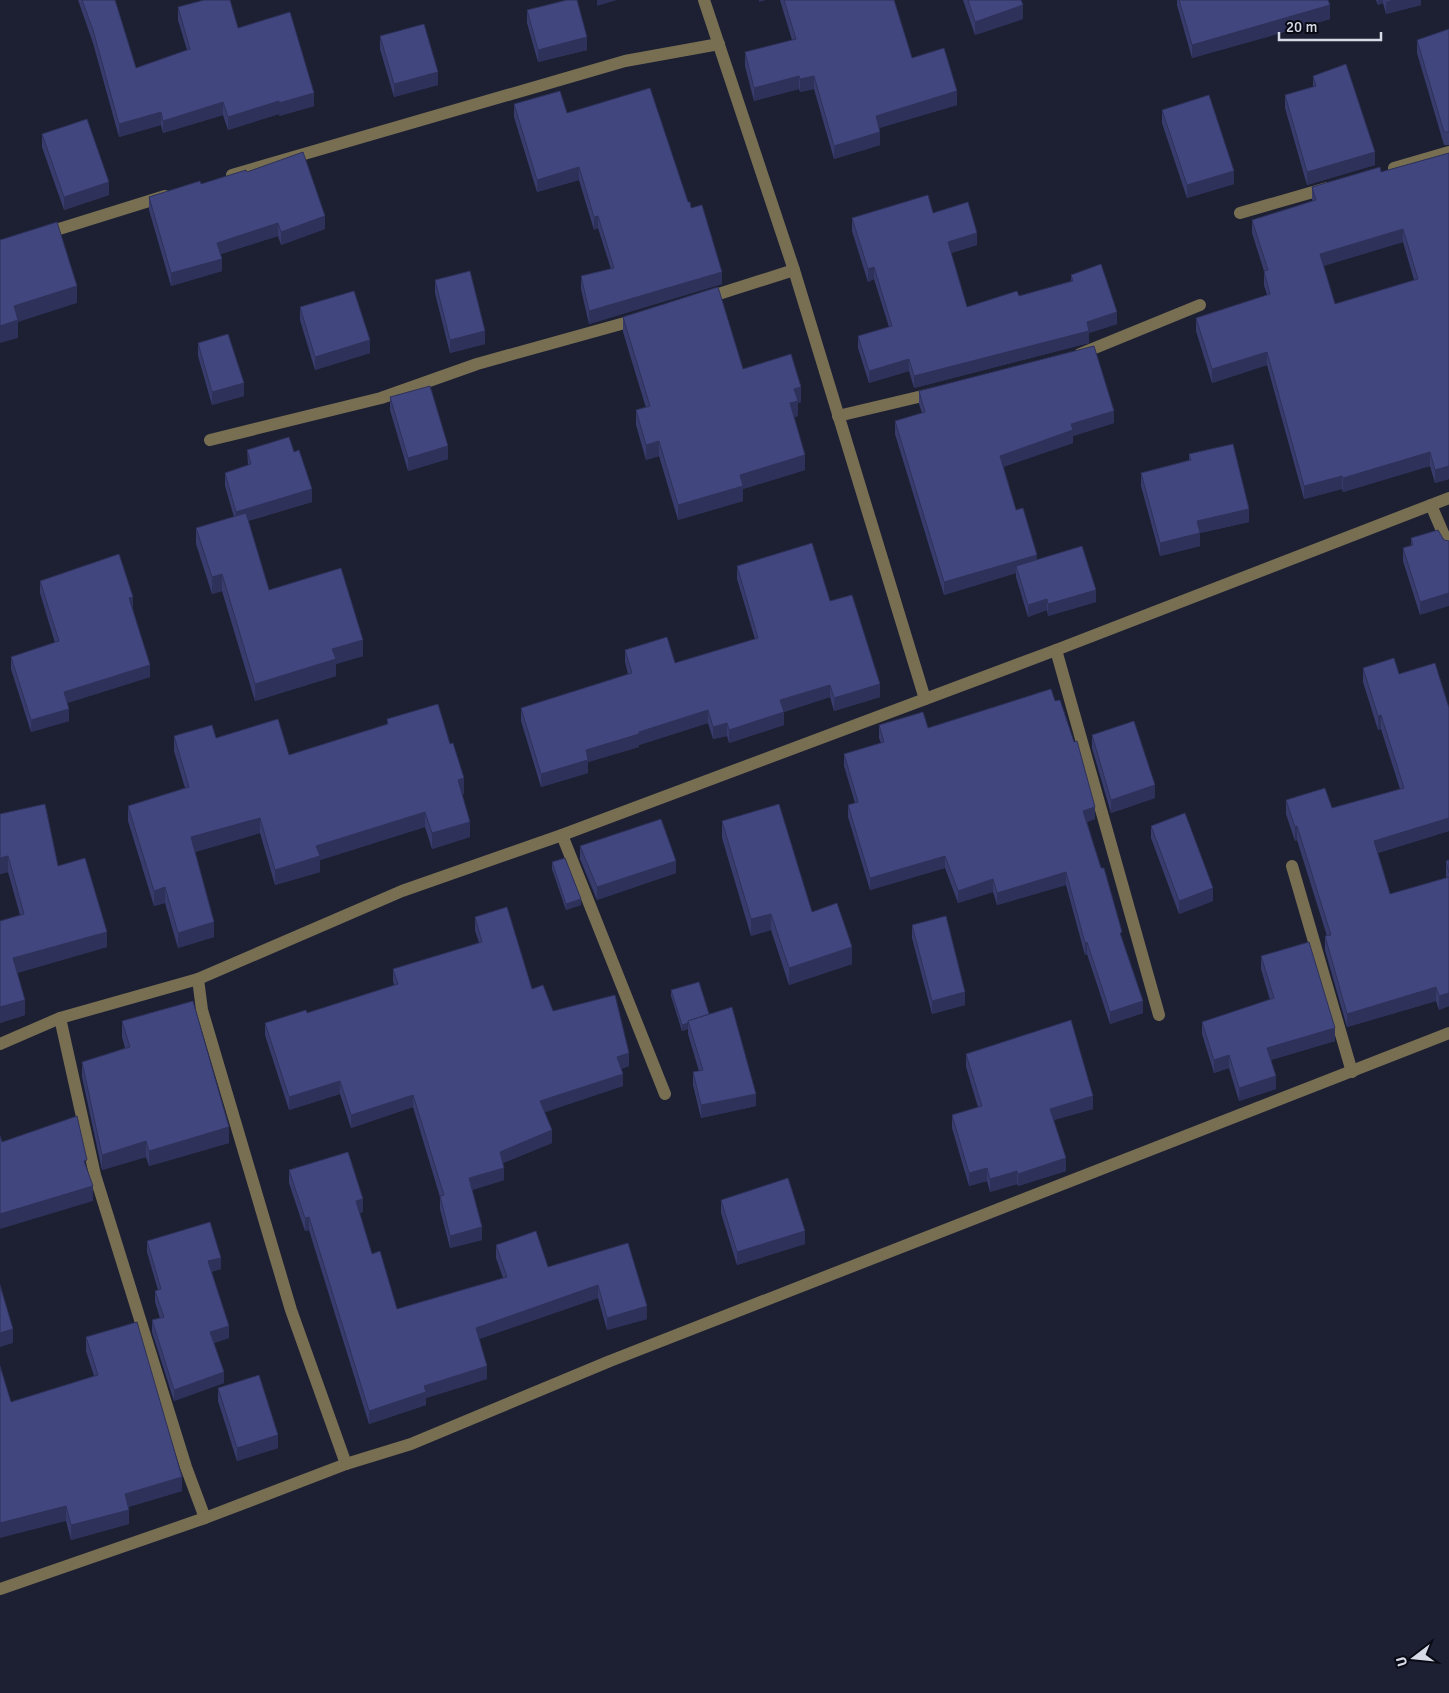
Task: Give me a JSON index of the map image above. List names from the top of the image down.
{
  "scale_bar": "20 m",
  "north": "left"
}
